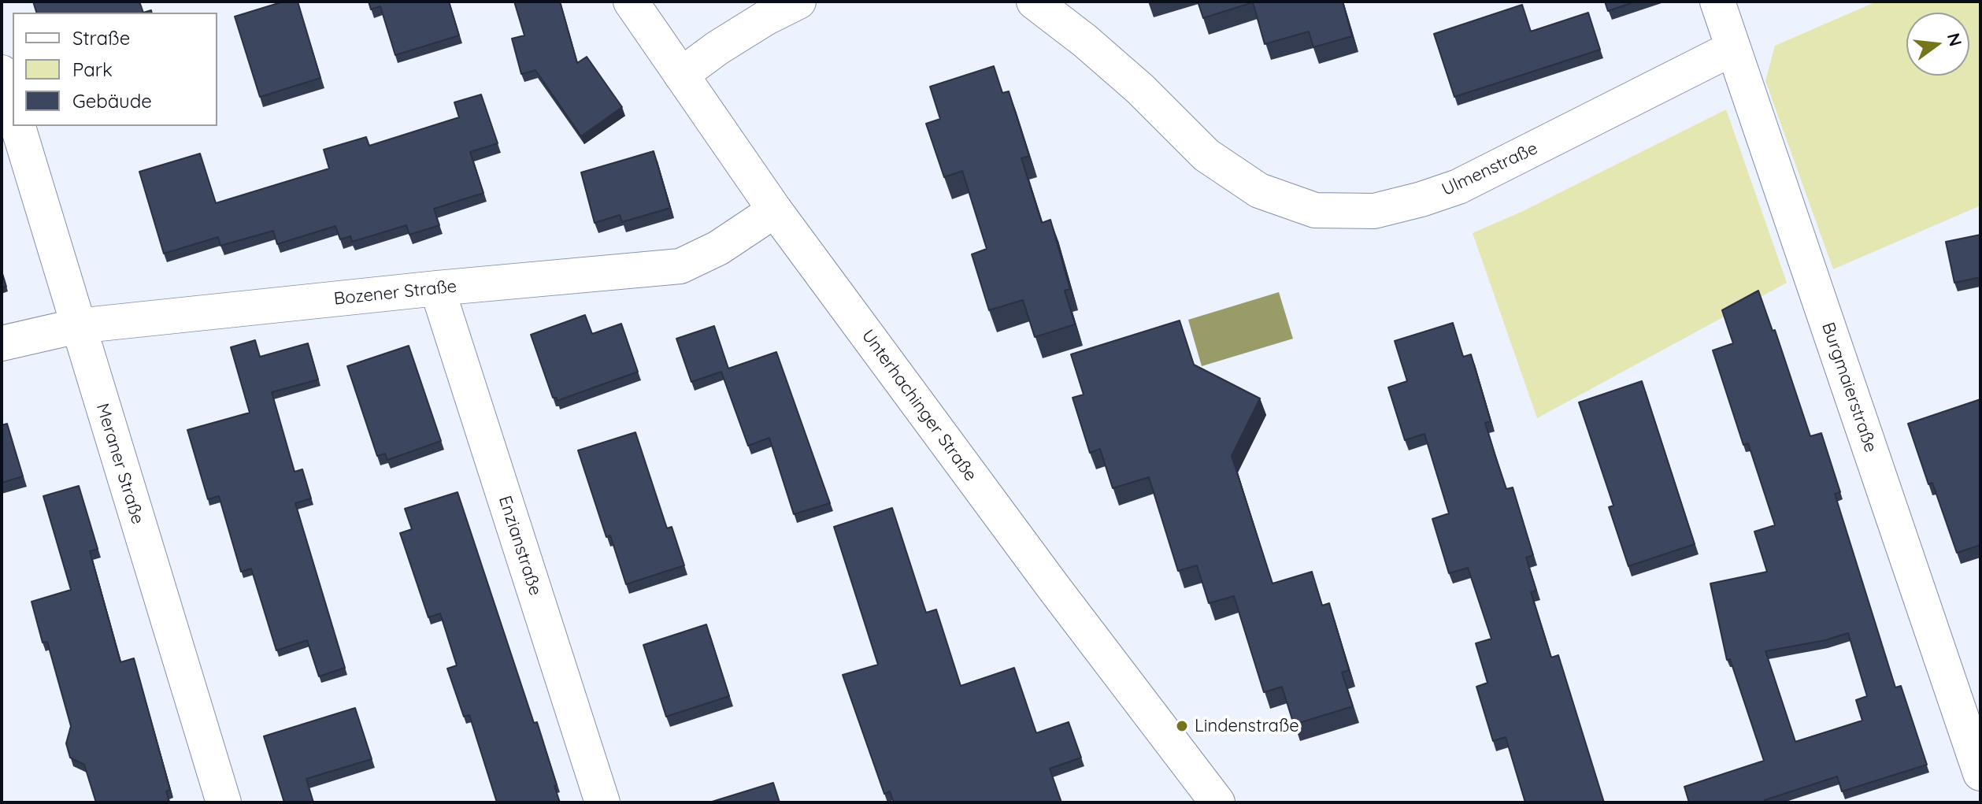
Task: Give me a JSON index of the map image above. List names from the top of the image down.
{
  "streets": {
    "street": [
      "Ulmenstraße",
      "Bozener Straße",
      "Burgmaierstraße",
      "Unterhachinger Straße",
      "Meraner Straße",
      "Enzianstraße"
    ]
  },
  "crossings": [
    ["Ulmenstraße", "Burgmaierstraße"],
    ["Bozener Straße", "Unterhachinger Straße"],
    ["Bozener Straße", "Meraner Straße"],
    ["Bozener Straße", "Enzianstraße"]
  ],
  "places": ["Lindenstraße"],
  "legend": ["Straße", "Park", "Gebäude"],
  "north": "right"
}
